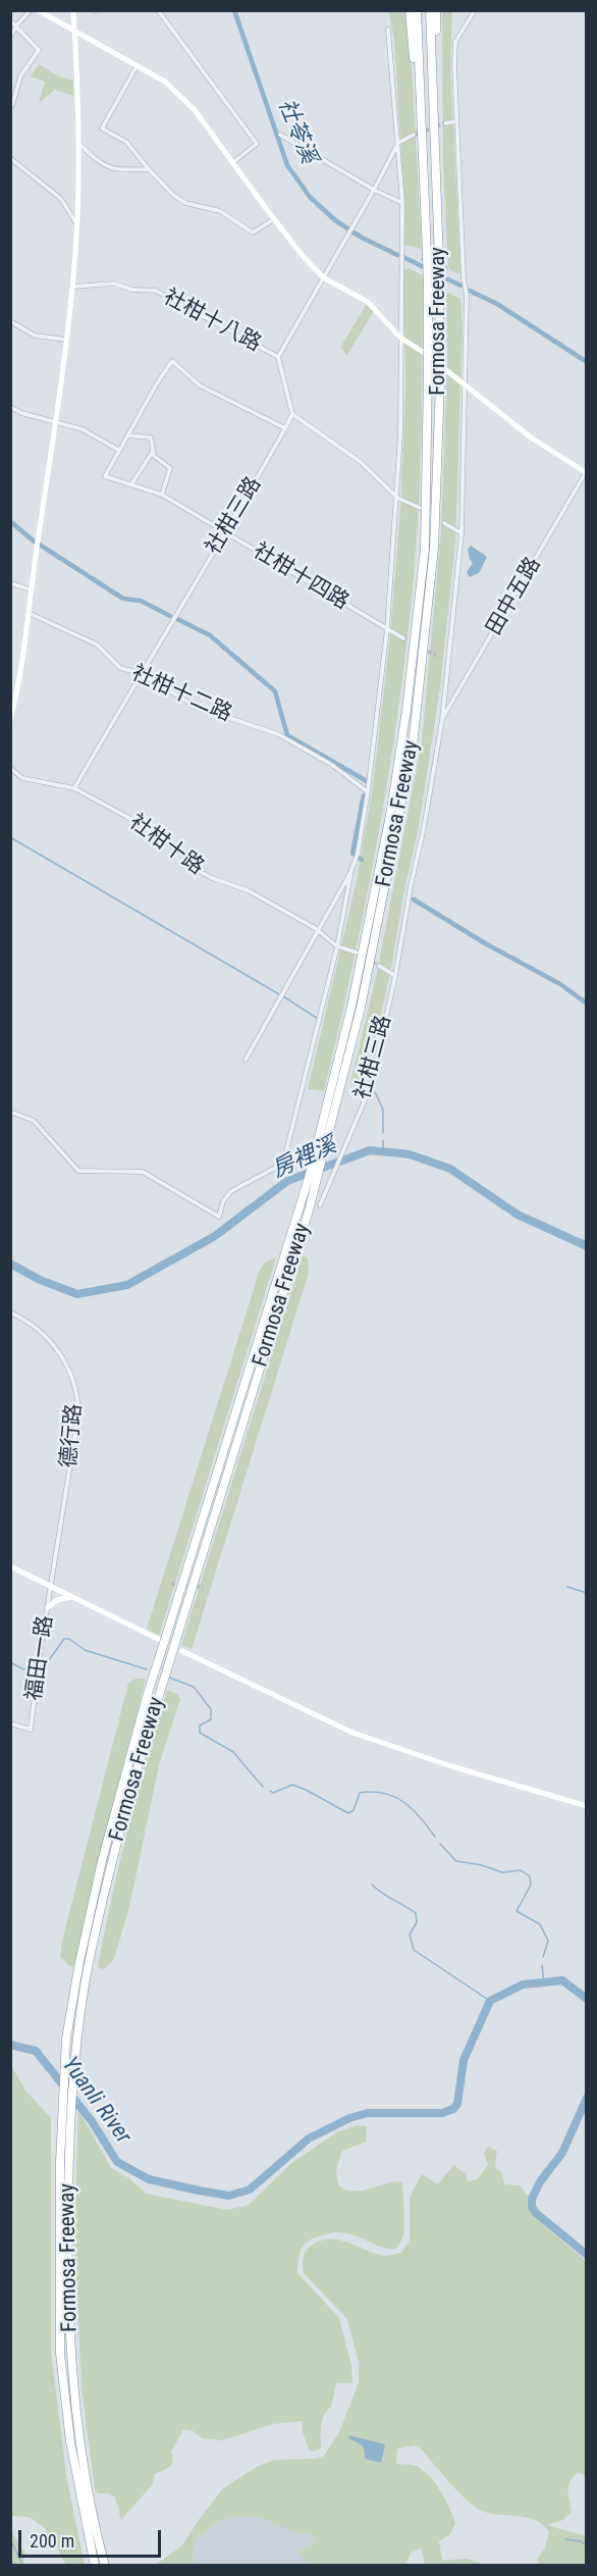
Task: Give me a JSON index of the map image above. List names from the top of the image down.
{
  "streets": {
    "highway": ["Formosa Freeway"],
    "street": [
      "社柑十八路",
      "社柑三路",
      "社柑十四路",
      "田中五路",
      "社柑十二路",
      "社柑十路",
      "德行路",
      "福田一路"
    ]
  },
  "crossings": [
    ["社柑三路", "社柑十四路"],
    ["社柑三路", "田中五路"],
    ["社柑三路", "社柑十二路"],
    ["社柑三路", "社柑十路"],
    ["德行路", "福田一路"]
  ],
  "water": ["社苓溪", "房裡溪", "Yuanli River"],
  "scale_bar": "200 m"
}
